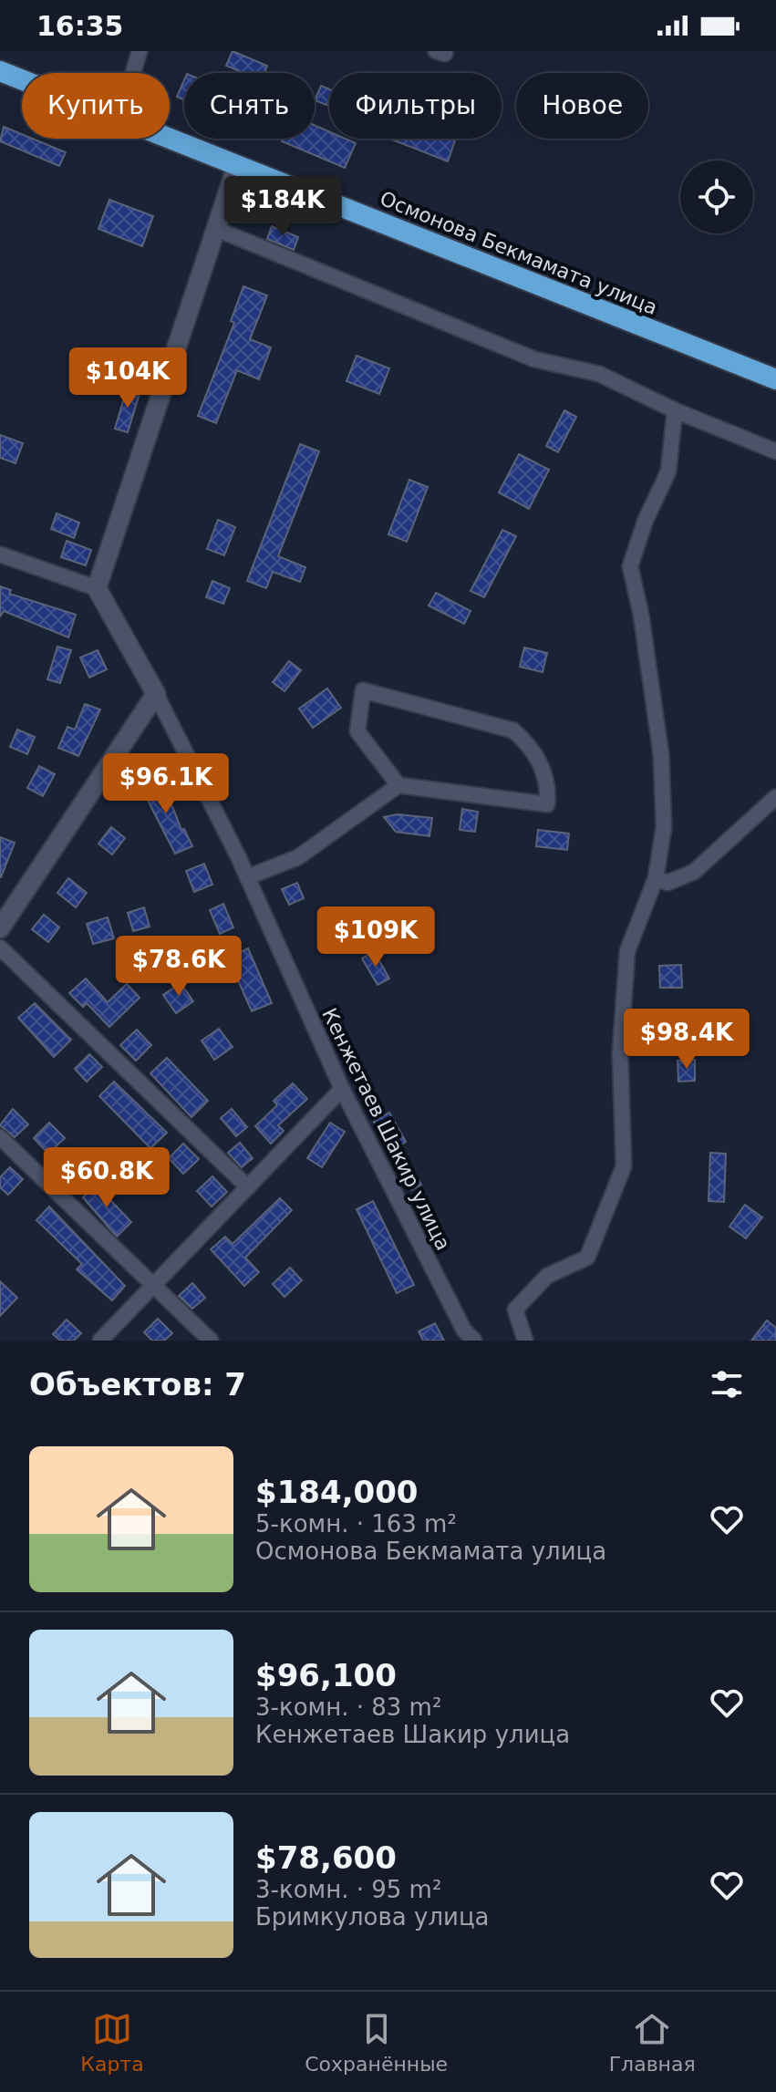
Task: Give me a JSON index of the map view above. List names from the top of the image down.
{
  "streets": {
    "highway": ["Осмонова Бекмамата улица"],
    "street": ["Кенжетаев Шакир улица"]
  },
  "page": {
    "status": "16:35",
    "chip": [
      "Купить",
      "Снять",
      "Фильтры",
      "Новое"
    ],
    "price": [
      "$184K",
      "$104K",
      "$96.1K",
      "$109K",
      "$78.6K",
      "$98.4K",
      "$60.8K"
    ],
    "heading": "Объектов: 7",
    "list": [
      {
        "name": "$184,000",
        "note": "5-комн. · 163 m² · Осмонова Бекмамата улица"
      },
      {
        "name": "$96,100",
        "note": "3-комн. · 83 m² · Кенжетаев Шакир улица"
      },
      {
        "name": "$78,600",
        "note": "3-комн. · 95 m² · Бримкулова улица"
      }
    ],
    "tabs": ["Карта", "Сохранённые", "Главная"]
  }
}
